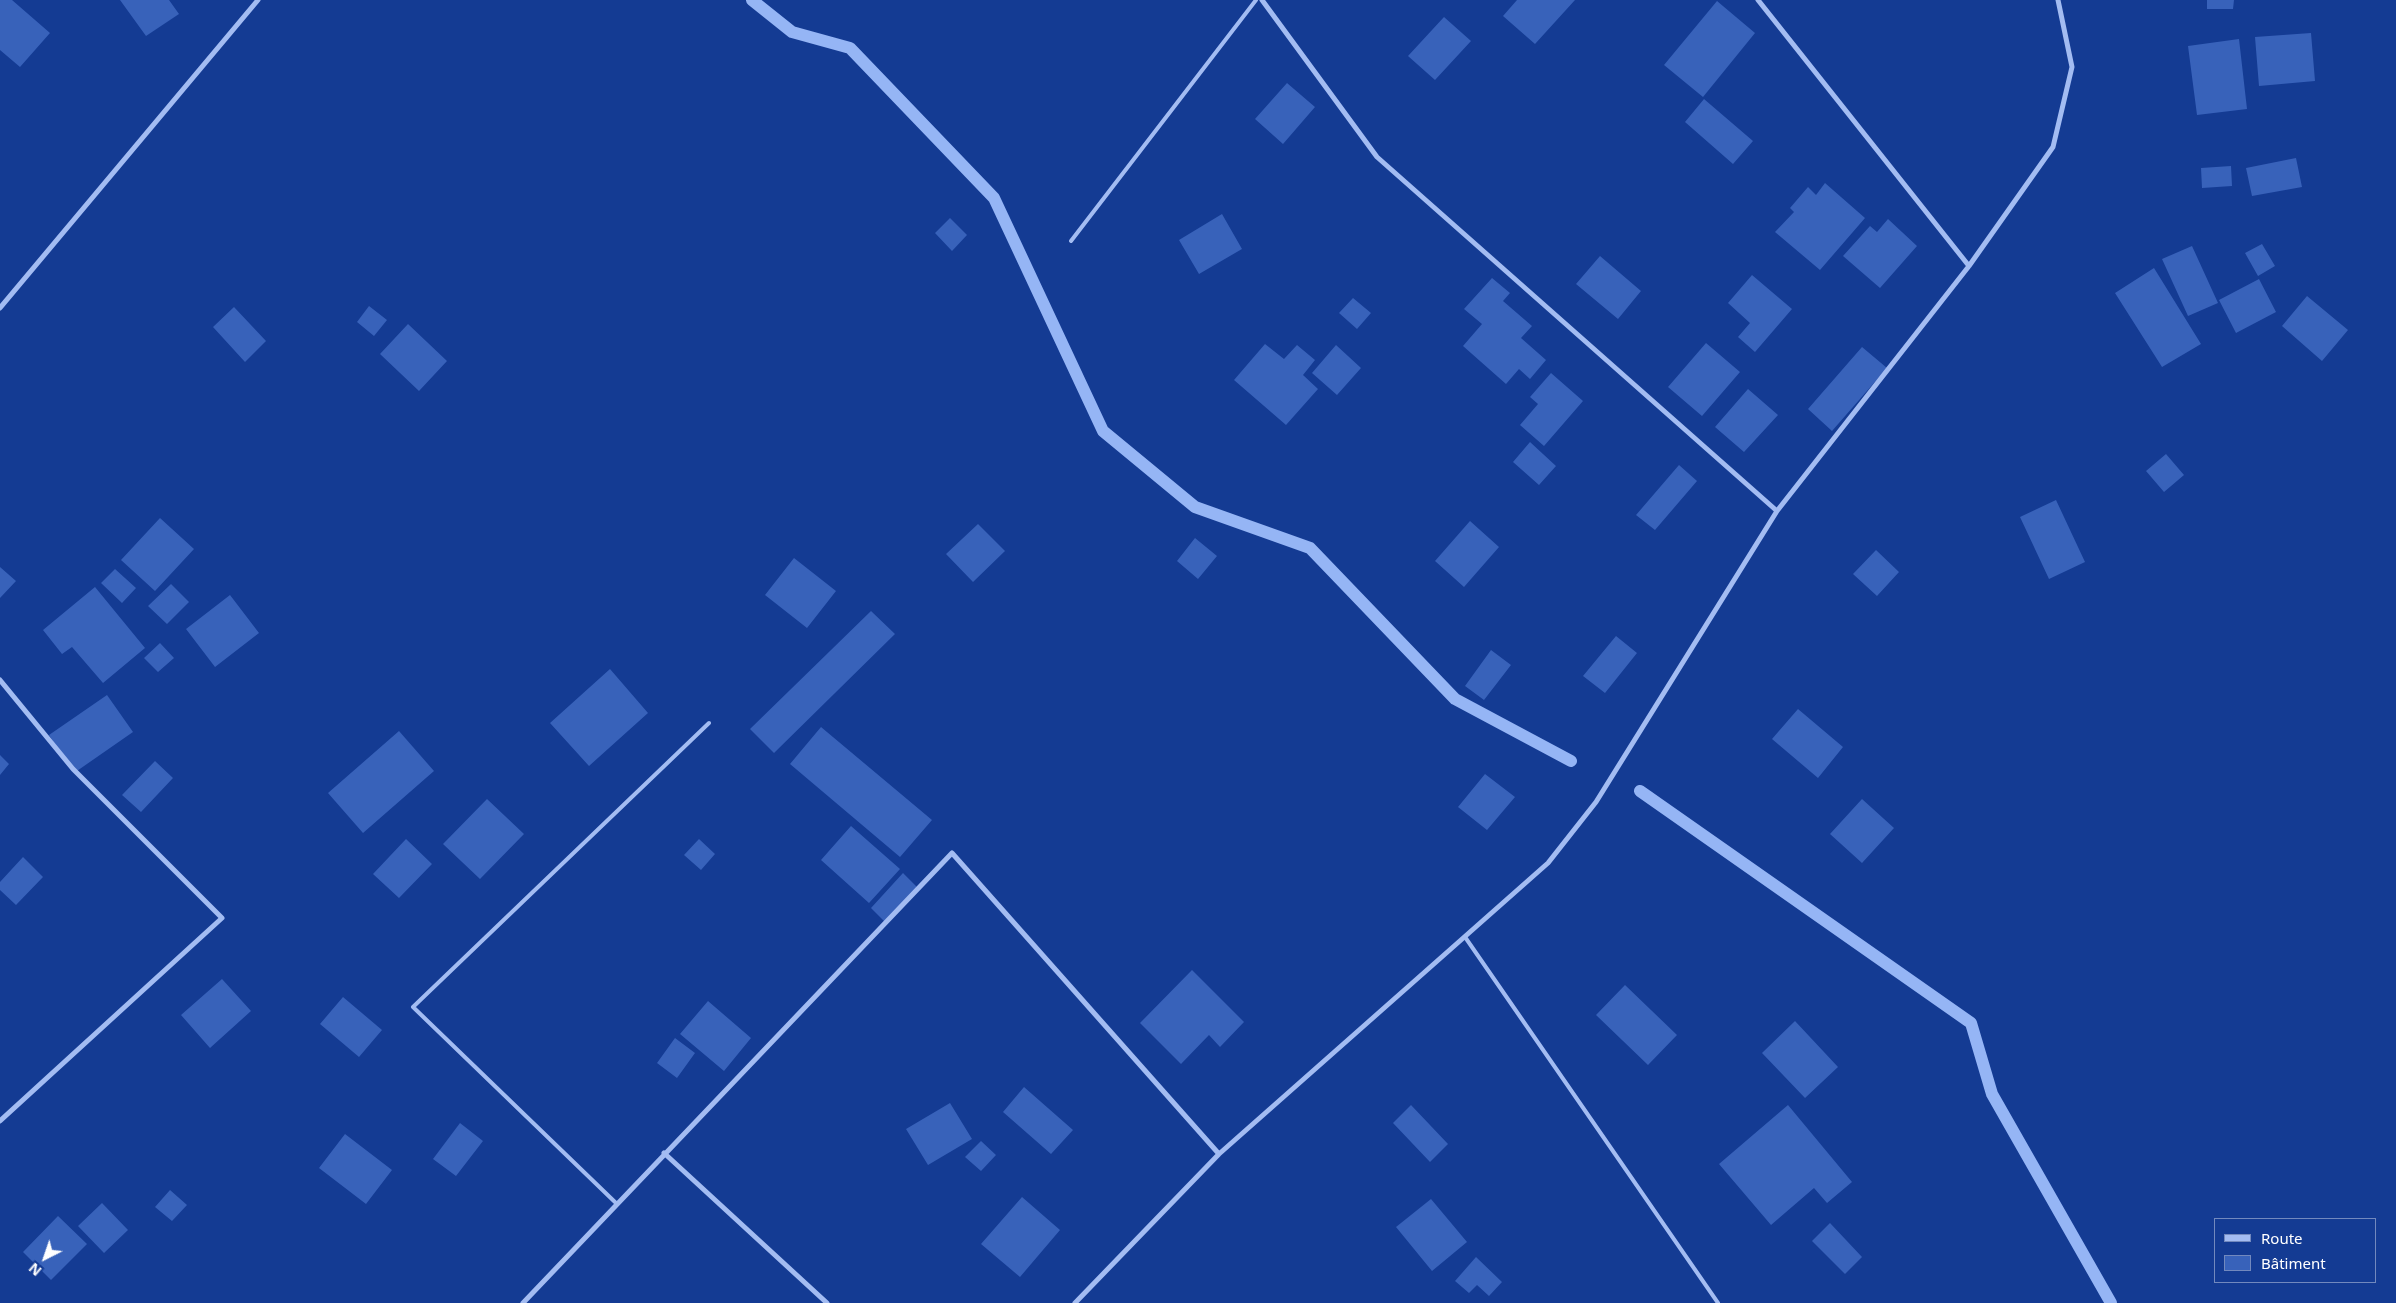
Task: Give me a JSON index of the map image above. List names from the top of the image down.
{
  "legend": ["Route", "Bâtiment"],
  "north": "bottom left"
}
